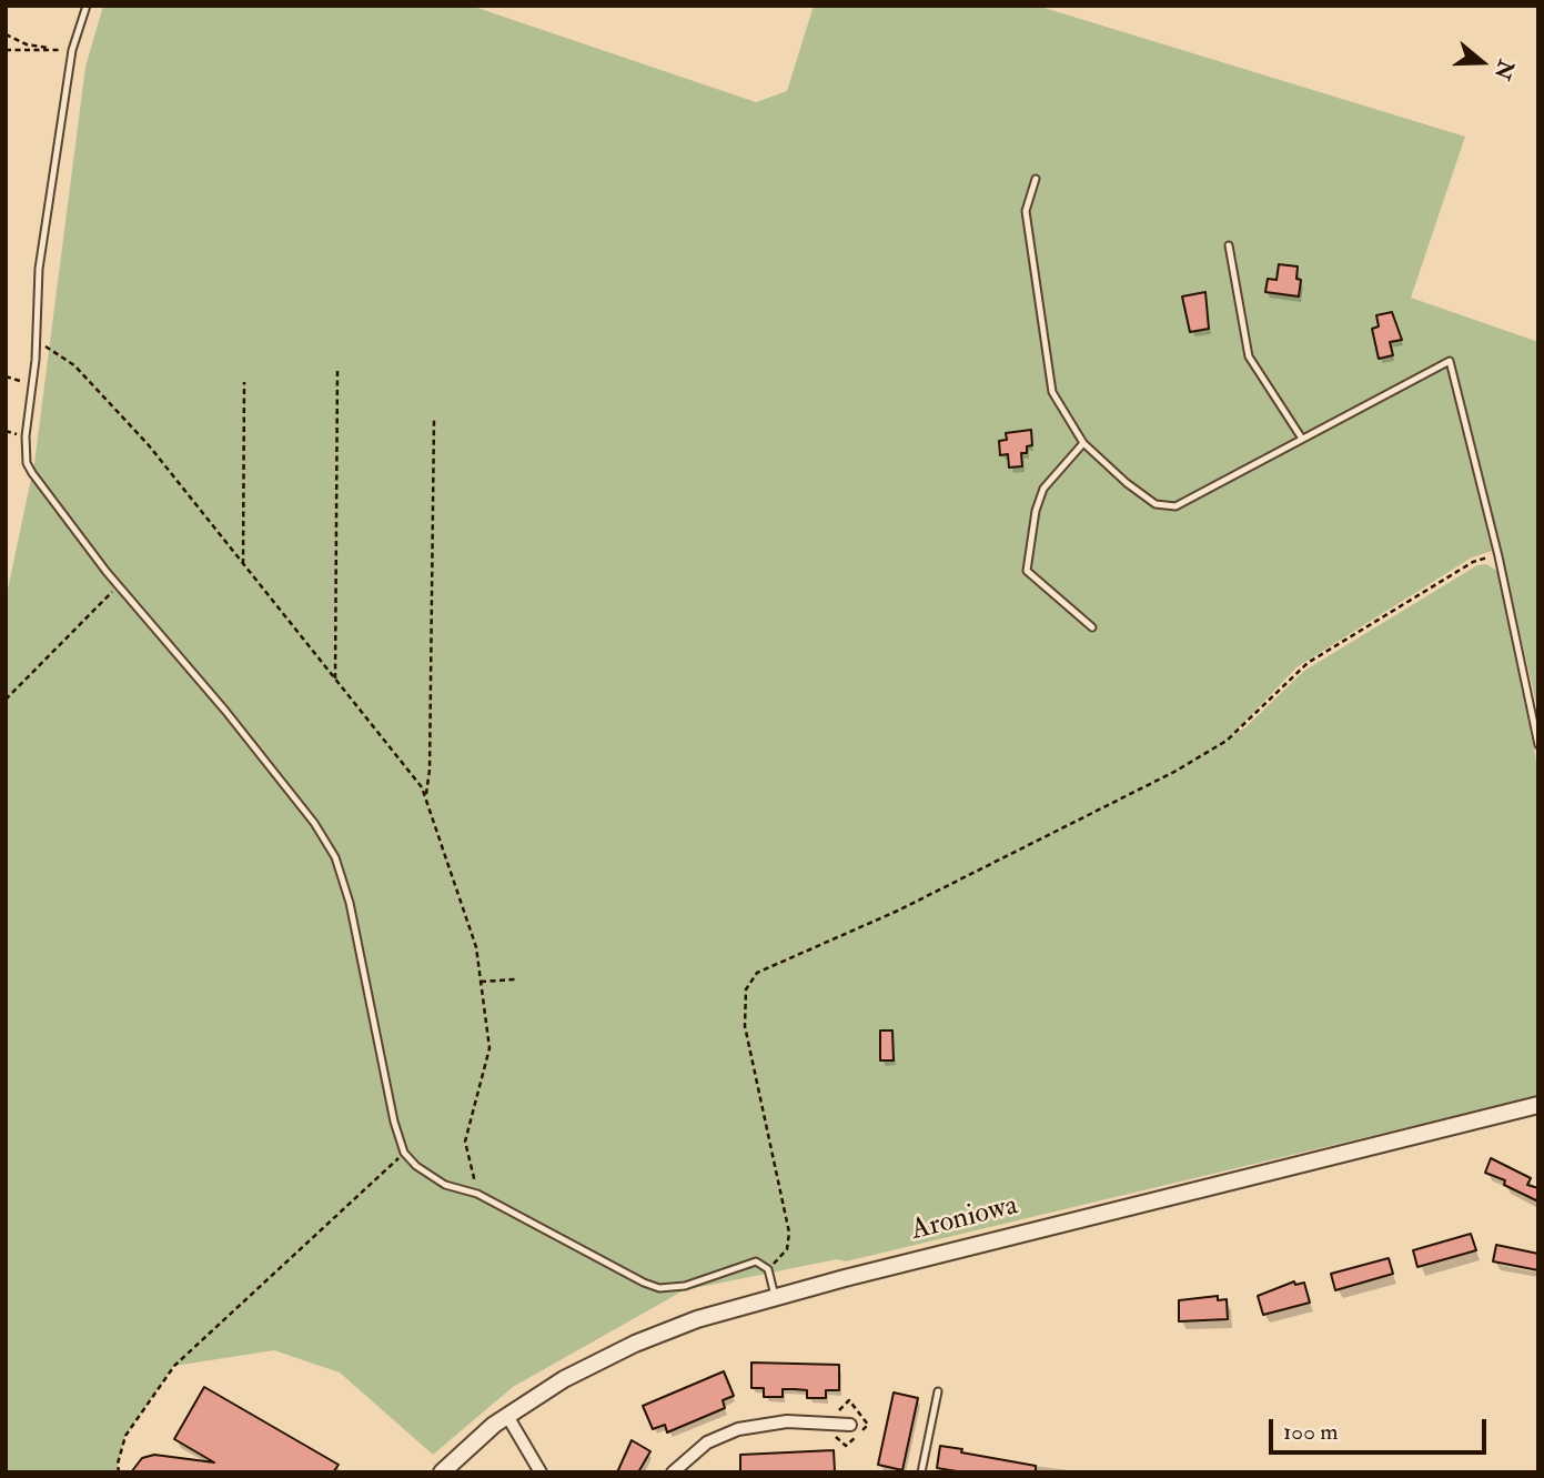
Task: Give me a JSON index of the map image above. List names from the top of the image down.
{
  "streets": {
    "street": ["Aroniowa"]
  },
  "scale_bar": "100 m",
  "north": "right"
}
